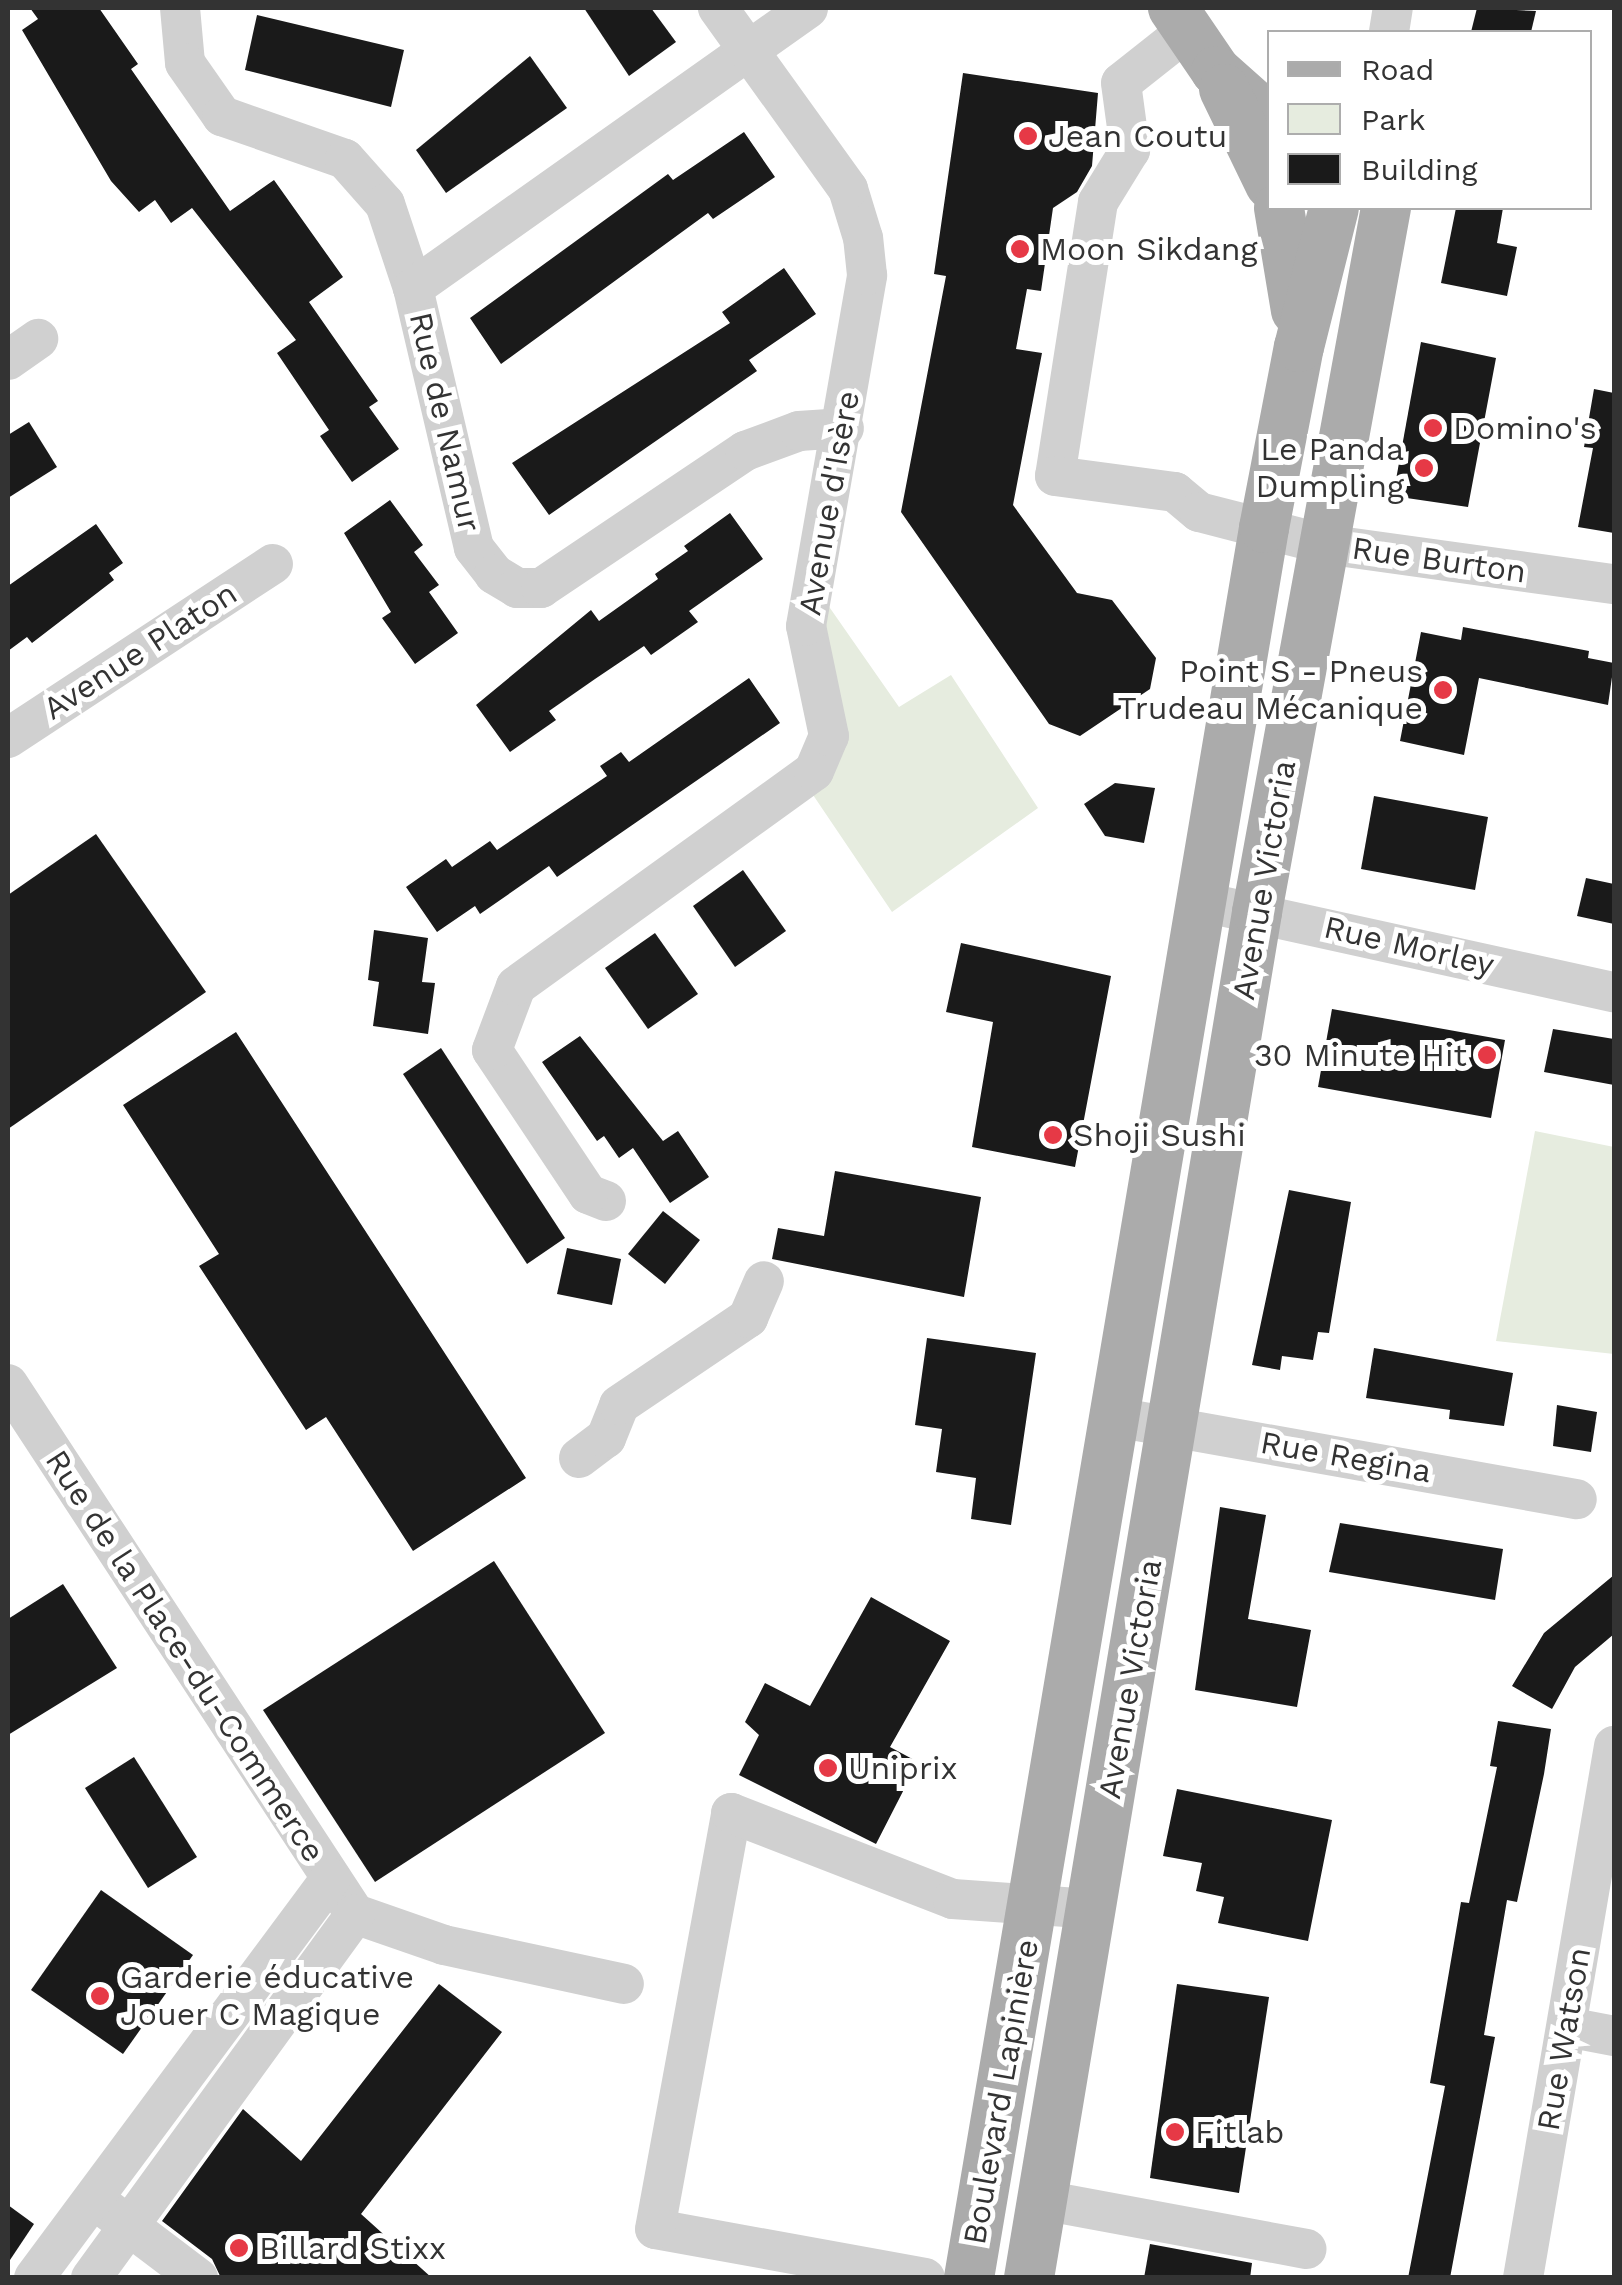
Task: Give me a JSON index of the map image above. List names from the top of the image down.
{
  "streets": {
    "main road": ["Avenue Victoria", "Boulevard Lapinière"],
    "street": [
      "Rue de Namur",
      "Avenue d'Isère",
      "Rue Burton",
      "Avenue Platon",
      "Rue Morley",
      "Rue Regina",
      "Rue de la Place-du-Commerce",
      "Rue Watson"
    ]
  },
  "crossings": [
    ["Rue de Namur", "Avenue d'Isère"],
    ["Rue Burton", "Avenue Victoria"],
    ["Avenue Victoria", "Rue Morley"],
    ["Avenue Victoria", "Rue Regina"],
    ["Avenue Victoria", "Boulevard Lapinière"]
  ],
  "places": [
    "Jean Coutu",
    "Moon Sikdang",
    "Domino's",
    "Le Panda Dumpling",
    "Point S - Pneus Trudeau Mécanique",
    "30 Minute Hit",
    "Shoji Sushi",
    "Uniprix",
    "Garderie éducative Jouer C Magique",
    "Fitlab",
    "Billard Stixx"
  ],
  "legend": ["Road", "Park", "Building"]
}
